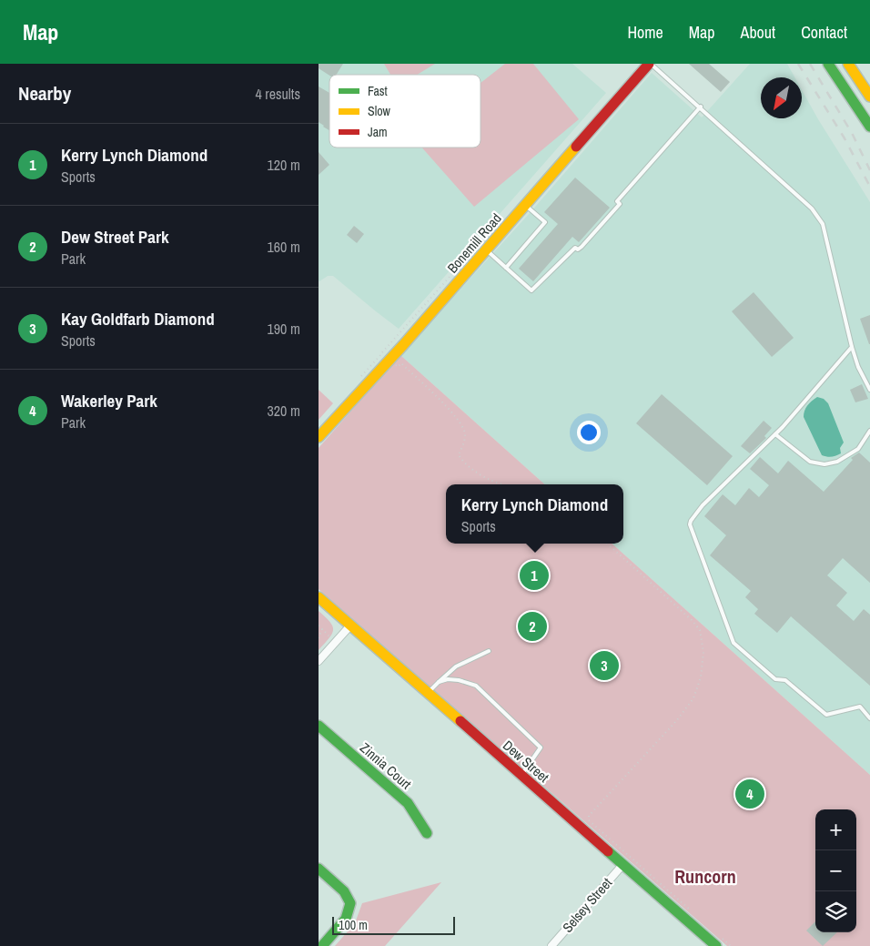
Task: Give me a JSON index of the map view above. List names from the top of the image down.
{
  "streets": {
    "street": [
      "Bonemill Road",
      "Dew Street",
      "Zinnia Court",
      "Selsey Street"
    ]
  },
  "crossings": [
    ["Dew Street", "Selsey Street"]
  ],
  "districts": ["Runcorn"],
  "legend": ["Fast", "Slow", "Jam"],
  "scale_bar": "100 m",
  "north": "bottom left",
  "page": {
    "header": "Map",
    "nav": [
      "Home",
      "Map",
      "About",
      "Contact"
    ],
    "heading": ["Nearby", "4 results"],
    "list": [
      {
        "mark": "1",
        "name": "Kerry Lynch Diamond",
        "note": "Sports",
        "value": "120 m"
      },
      {
        "mark": "2",
        "name": "Dew Street Park",
        "note": "Park",
        "value": "160 m"
      },
      {
        "mark": "3",
        "name": "Kay Goldfarb Diamond",
        "note": "Sports",
        "value": "190 m"
      },
      {
        "mark": "4",
        "name": "Wakerley Park",
        "note": "Park",
        "value": "320 m"
      }
    ],
    "popup": ["Kerry Lynch Diamond", "Sports"],
    "pins": [
      "1",
      "2",
      "3",
      "4"
    ],
    "map_buttons": ["+", "−"],
    "scale": "100 m"
  }
}
